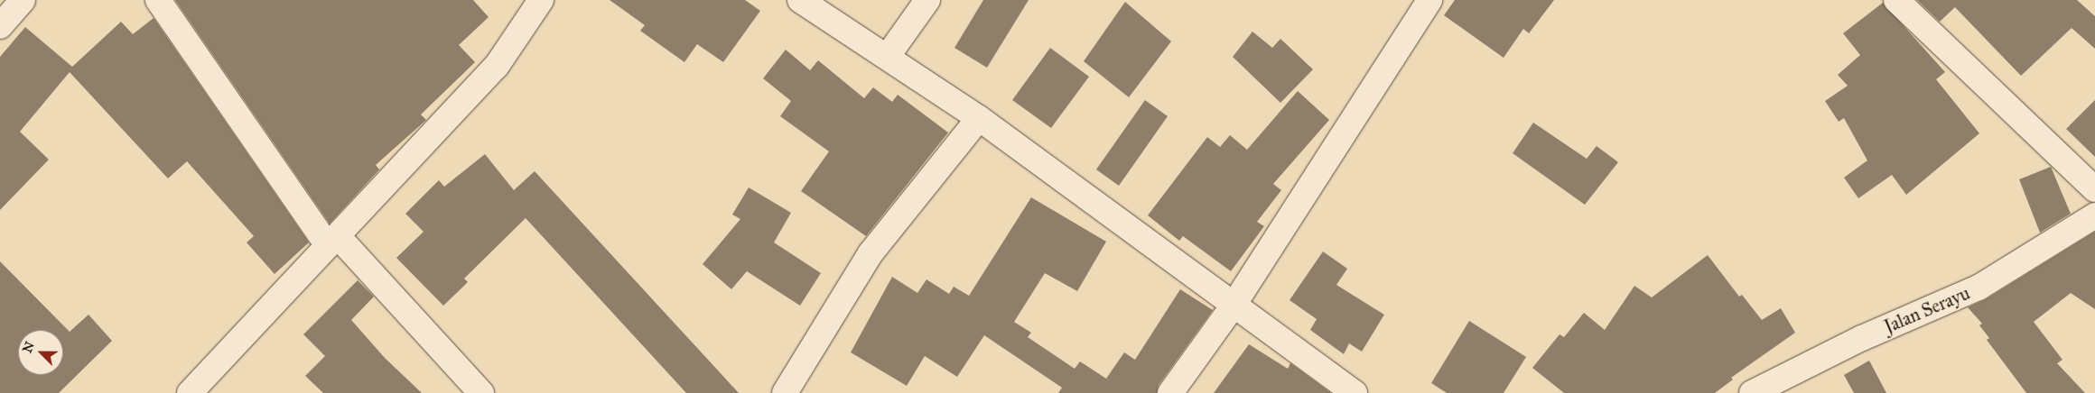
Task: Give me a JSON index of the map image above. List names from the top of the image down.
{
  "streets": {
    "street": ["Jalan Serayu"]
  },
  "north": "top left"
}
